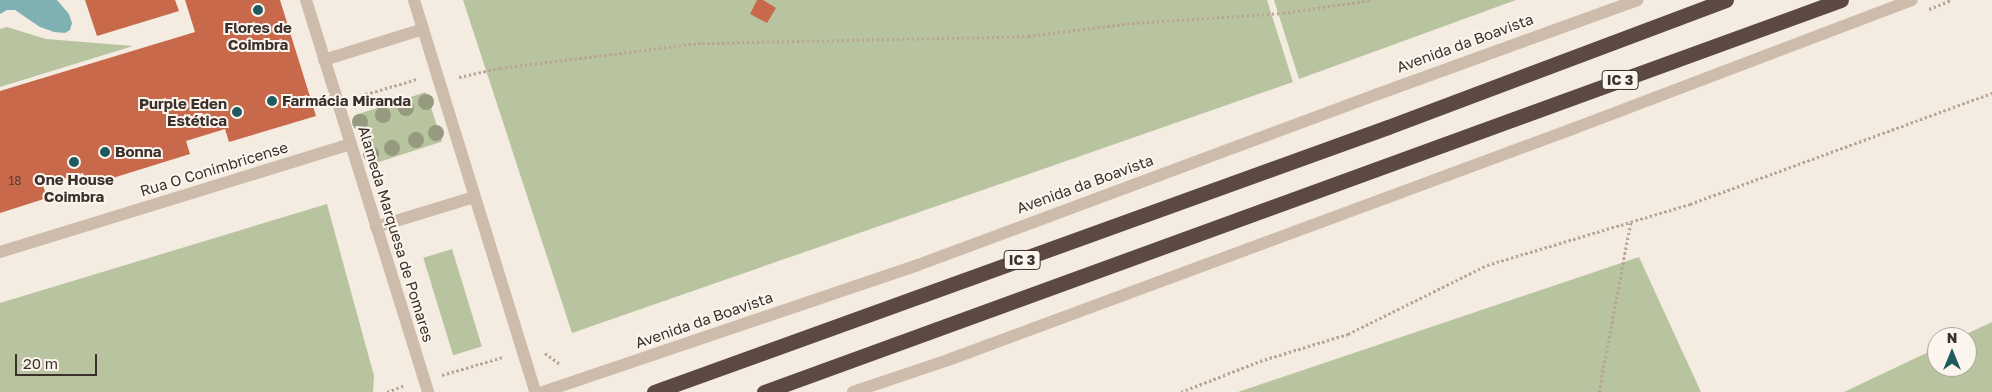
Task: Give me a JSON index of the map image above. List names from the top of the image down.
{
  "streets": {
    "highway": ["IC 3"],
    "street": ["Avenida da Boavista", "Rua O Conimbricense", "Alameda Marquesa de Pomares"]
  },
  "crossings": [
    ["Rua O Conimbricense", "Alameda Marquesa de Pomares"]
  ],
  "places": [
    "Flores de Coimbra",
    "Farmácia Miranda",
    "Purple Eden Estética",
    "Bonna",
    "One House Coimbra"
  ],
  "house_numbers": ["18"],
  "scale_bar": "20 m",
  "north": "top"
}
